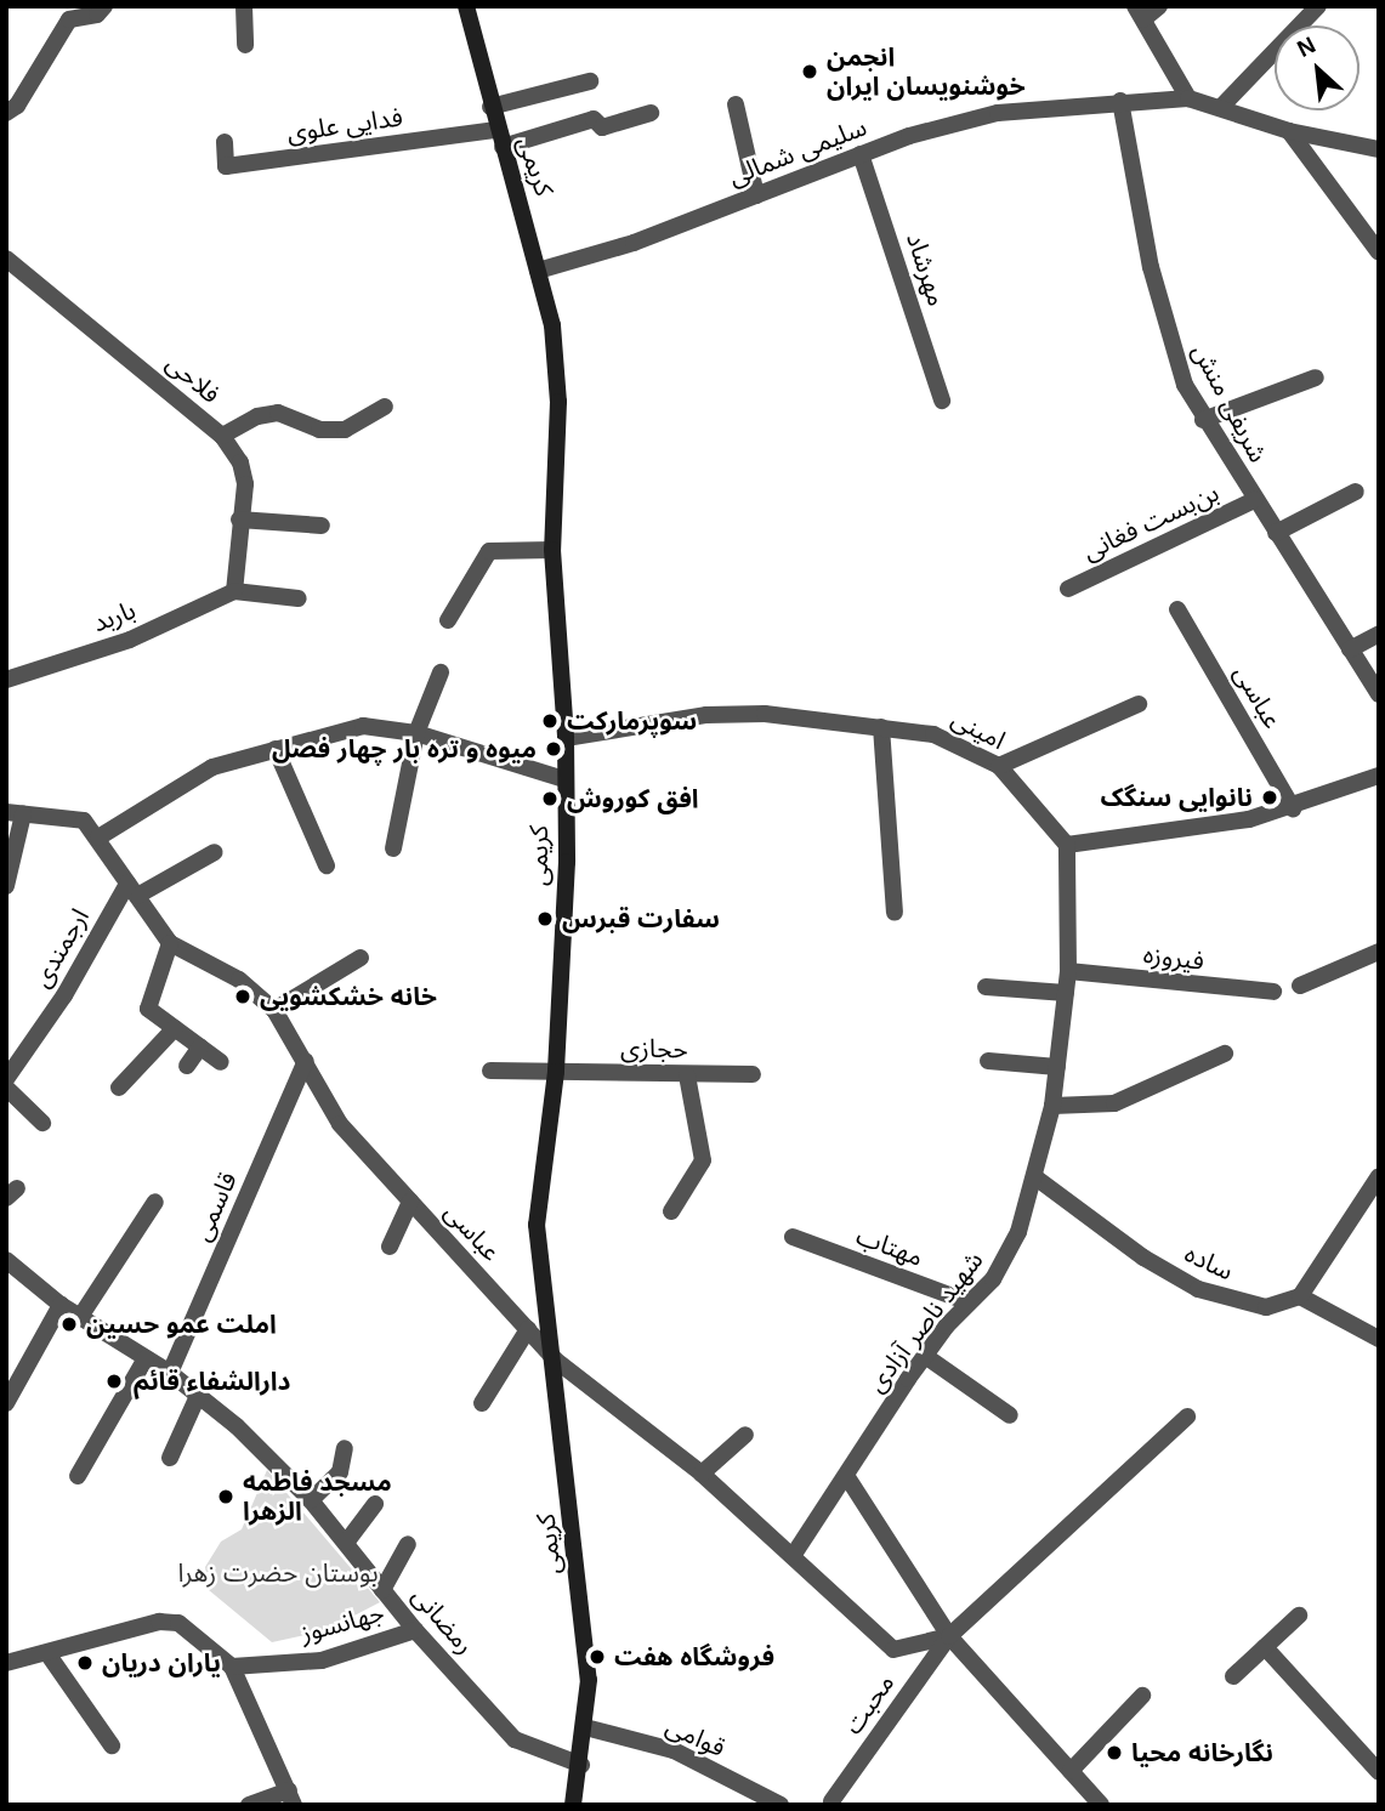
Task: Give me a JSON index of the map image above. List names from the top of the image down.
{
  "streets": {
    "main road": ["کریمی"],
    "street": [
      "فدایی علوی",
      "سلیمی شمالی",
      "مهرشاد",
      "فلاحی",
      "شریفی منش",
      "بن‌بست فغانی",
      "باربد",
      "عباسی",
      "امینی",
      "ارجمندی",
      "فیروزه",
      "حجازی",
      "قاسمی",
      "مهتاب",
      "ساده",
      "شهید ناصر آزادی",
      "رمضانی",
      "جهانسوز",
      "محبت",
      "قوامی"
    ]
  },
  "crossings": [
    ["فدایی علوی", "کریمی"],
    ["سلیمی شمالی", "کریمی"],
    ["سلیمی شمالی", "مهرشاد"],
    ["سلیمی شمالی", "شریفی منش"],
    ["کریمی", "عباسی"],
    ["کریمی", "امینی"],
    ["کریمی", "حجازی"],
    ["کریمی", "رمضانی"],
    ["کریمی", "قوامی"],
    ["فلاحی", "باربد"],
    ["شریفی منش", "بن‌بست فغانی"],
    ["عباسی", "ارجمندی"],
    ["عباسی", "قاسمی"],
    ["عباسی", "شهید ناصر آزادی"],
    ["عباسی", "محبت"],
    ["امینی", "شهید ناصر آزادی"],
    ["فیروزه", "شهید ناصر آزادی"],
    ["قاسمی", "رمضانی"],
    ["مهتاب", "شهید ناصر آزادی"],
    ["ساده", "شهید ناصر آزادی"],
    ["رمضانی", "جهانسوز"]
  ],
  "parks": ["بوستان حضرت زهرا"],
  "places": [
    "انجمن خوشنویسان ایران",
    "سوپرمارکت",
    "میوه و تره بار چهار فصل",
    "نانوایی سنگک",
    "افق کوروش",
    "سفارت قبرس",
    "خانه خشکشویی",
    "املت عمو حسین",
    "دارالشفاء قائم",
    "مسجد فاطمه الزهرا",
    "فروشگاه هفت",
    "یاران دریان",
    "نگارخانه محیا"
  ],
  "north": "top left"
}
